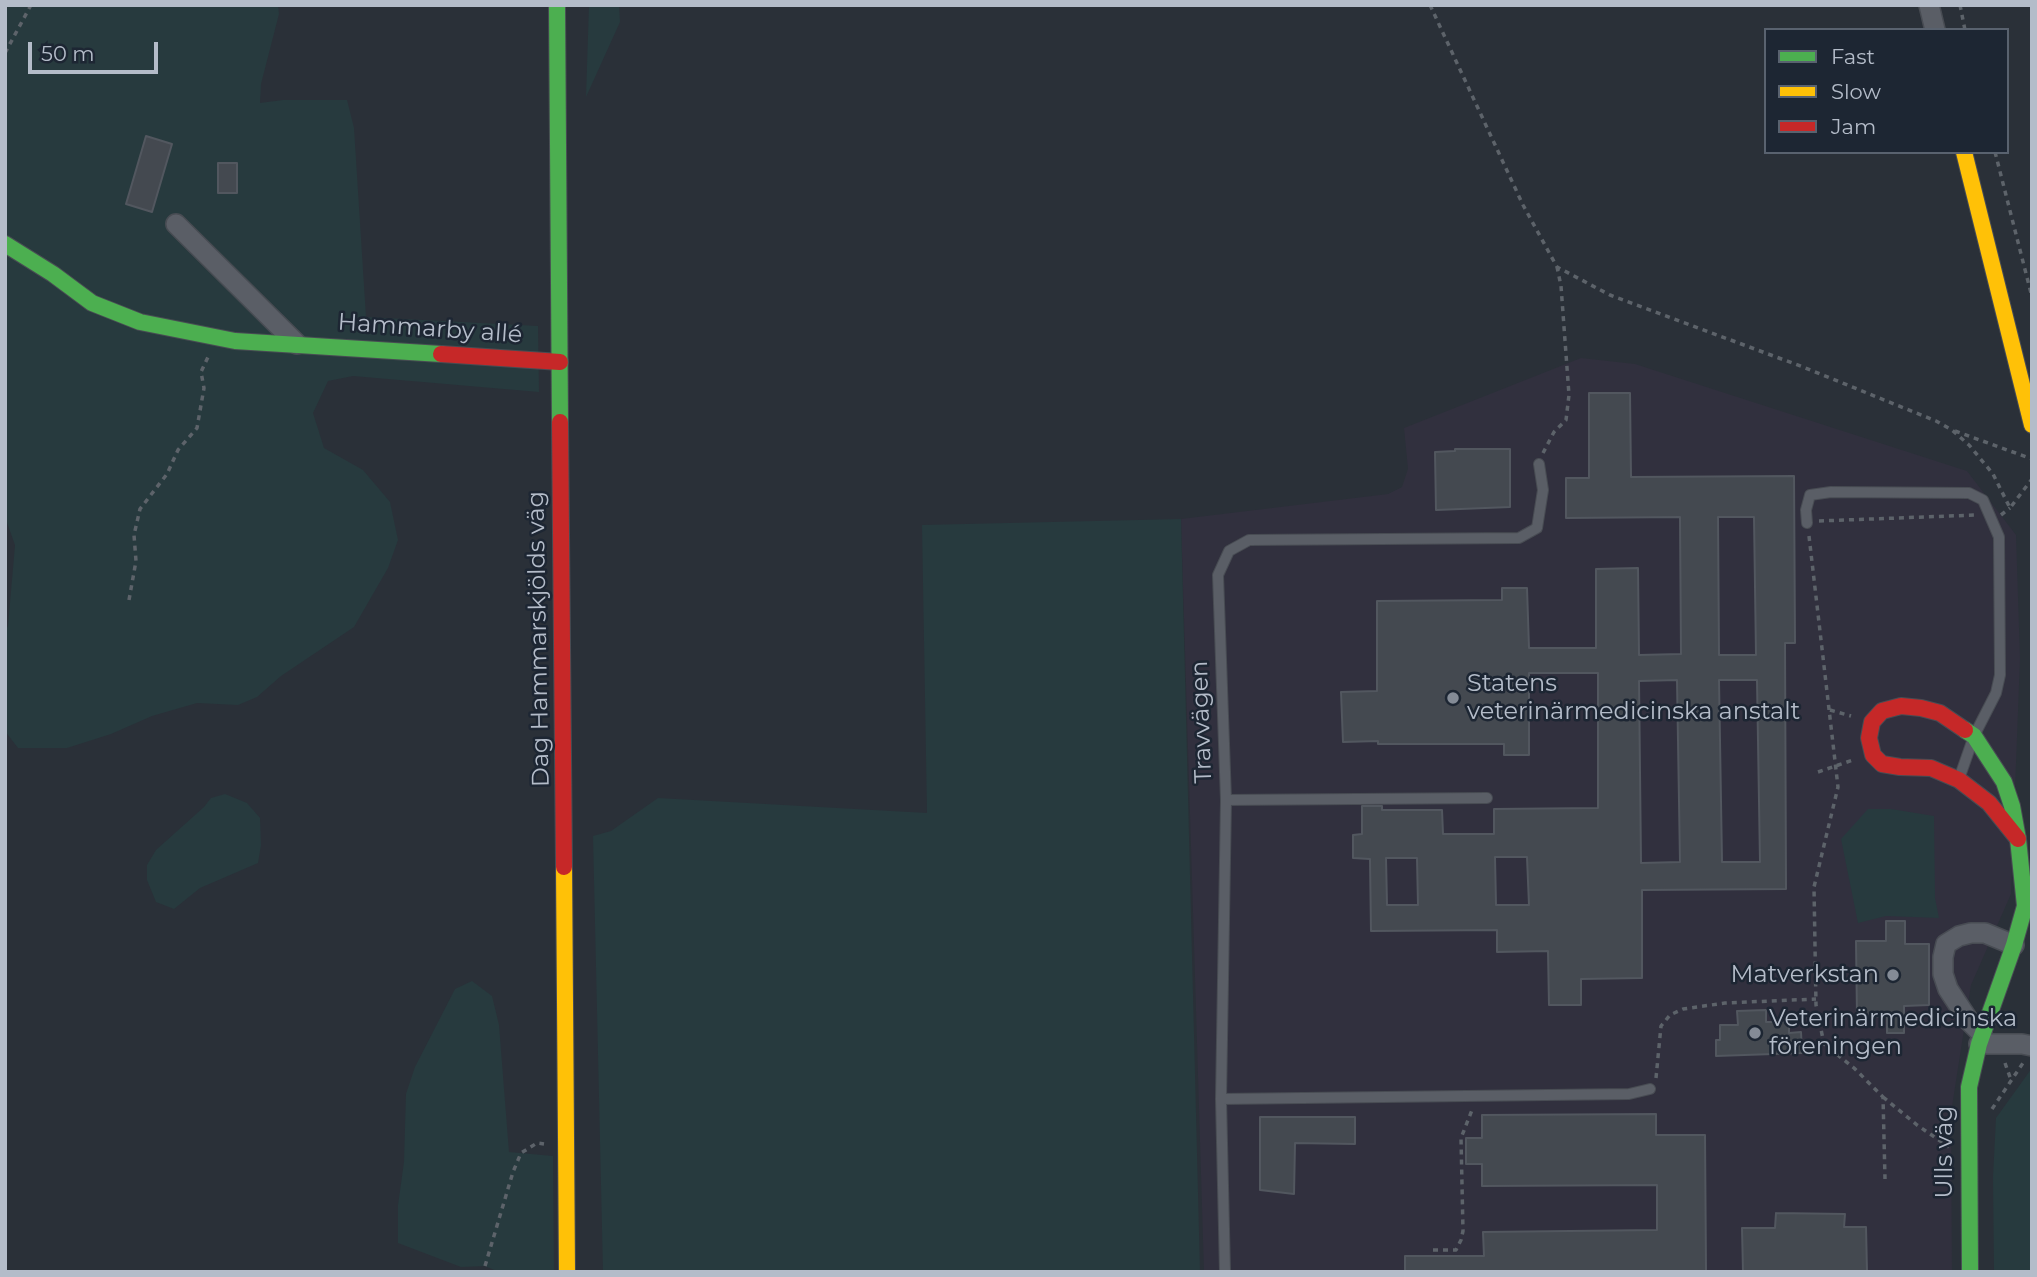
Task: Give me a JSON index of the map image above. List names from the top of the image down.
{
  "streets": {
    "street": ["Hammarby allé", "Dag Hammarskjölds väg", "Ulls väg"],
    "lane": ["Travvägen"]
  },
  "crossings": [
    ["Hammarby allé", "Dag Hammarskjölds väg"]
  ],
  "places": ["Statens veterinärmedicinska anstalt", "Matverkstan", "Veterinärmedicinska föreningen"],
  "legend": ["Fast", "Slow", "Jam"],
  "scale_bar": "50 m"
}
